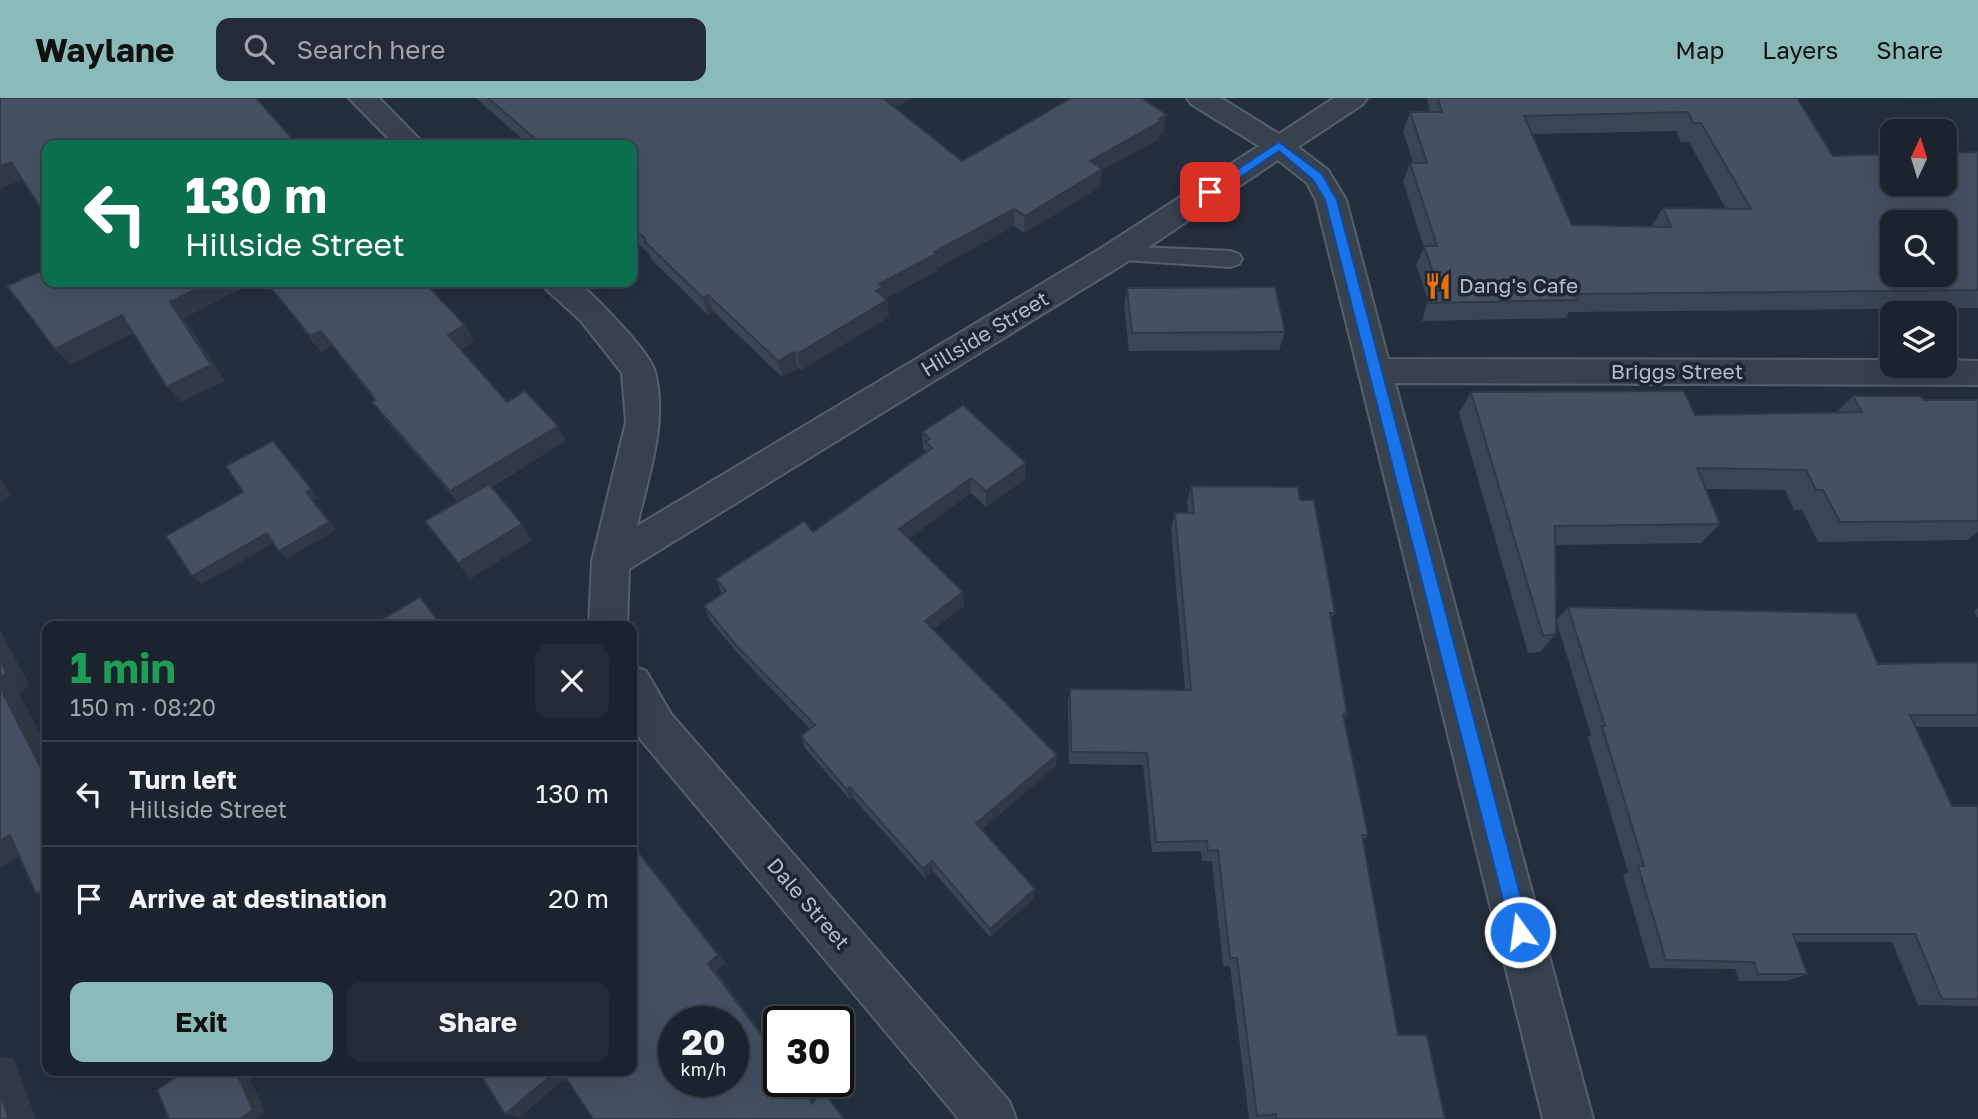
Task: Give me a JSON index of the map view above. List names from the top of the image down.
{
  "streets": {
    "street": ["Hillside Street", "Briggs Street", "Dale Street"]
  },
  "places": {
    "restaurant": ["Dang's Cafe"]
  },
  "north": "top",
  "page": {
    "header": "Waylane",
    "search": "Search here",
    "nav": ["Map", "Layers", "Share"],
    "turn": ["130 m", "Hillside Street"],
    "heading": ["1 min", "150 m · 08:20"],
    "list": [
      {
        "name": "Turn left",
        "note": "Hillside Street",
        "value": "130 m"
      },
      {
        "name": "Arrive at destination",
        "value": "20 m"
      }
    ],
    "buttons": ["Exit", "Share"],
    "speed": "20 km/h",
    "limit": "30"
  }
}
